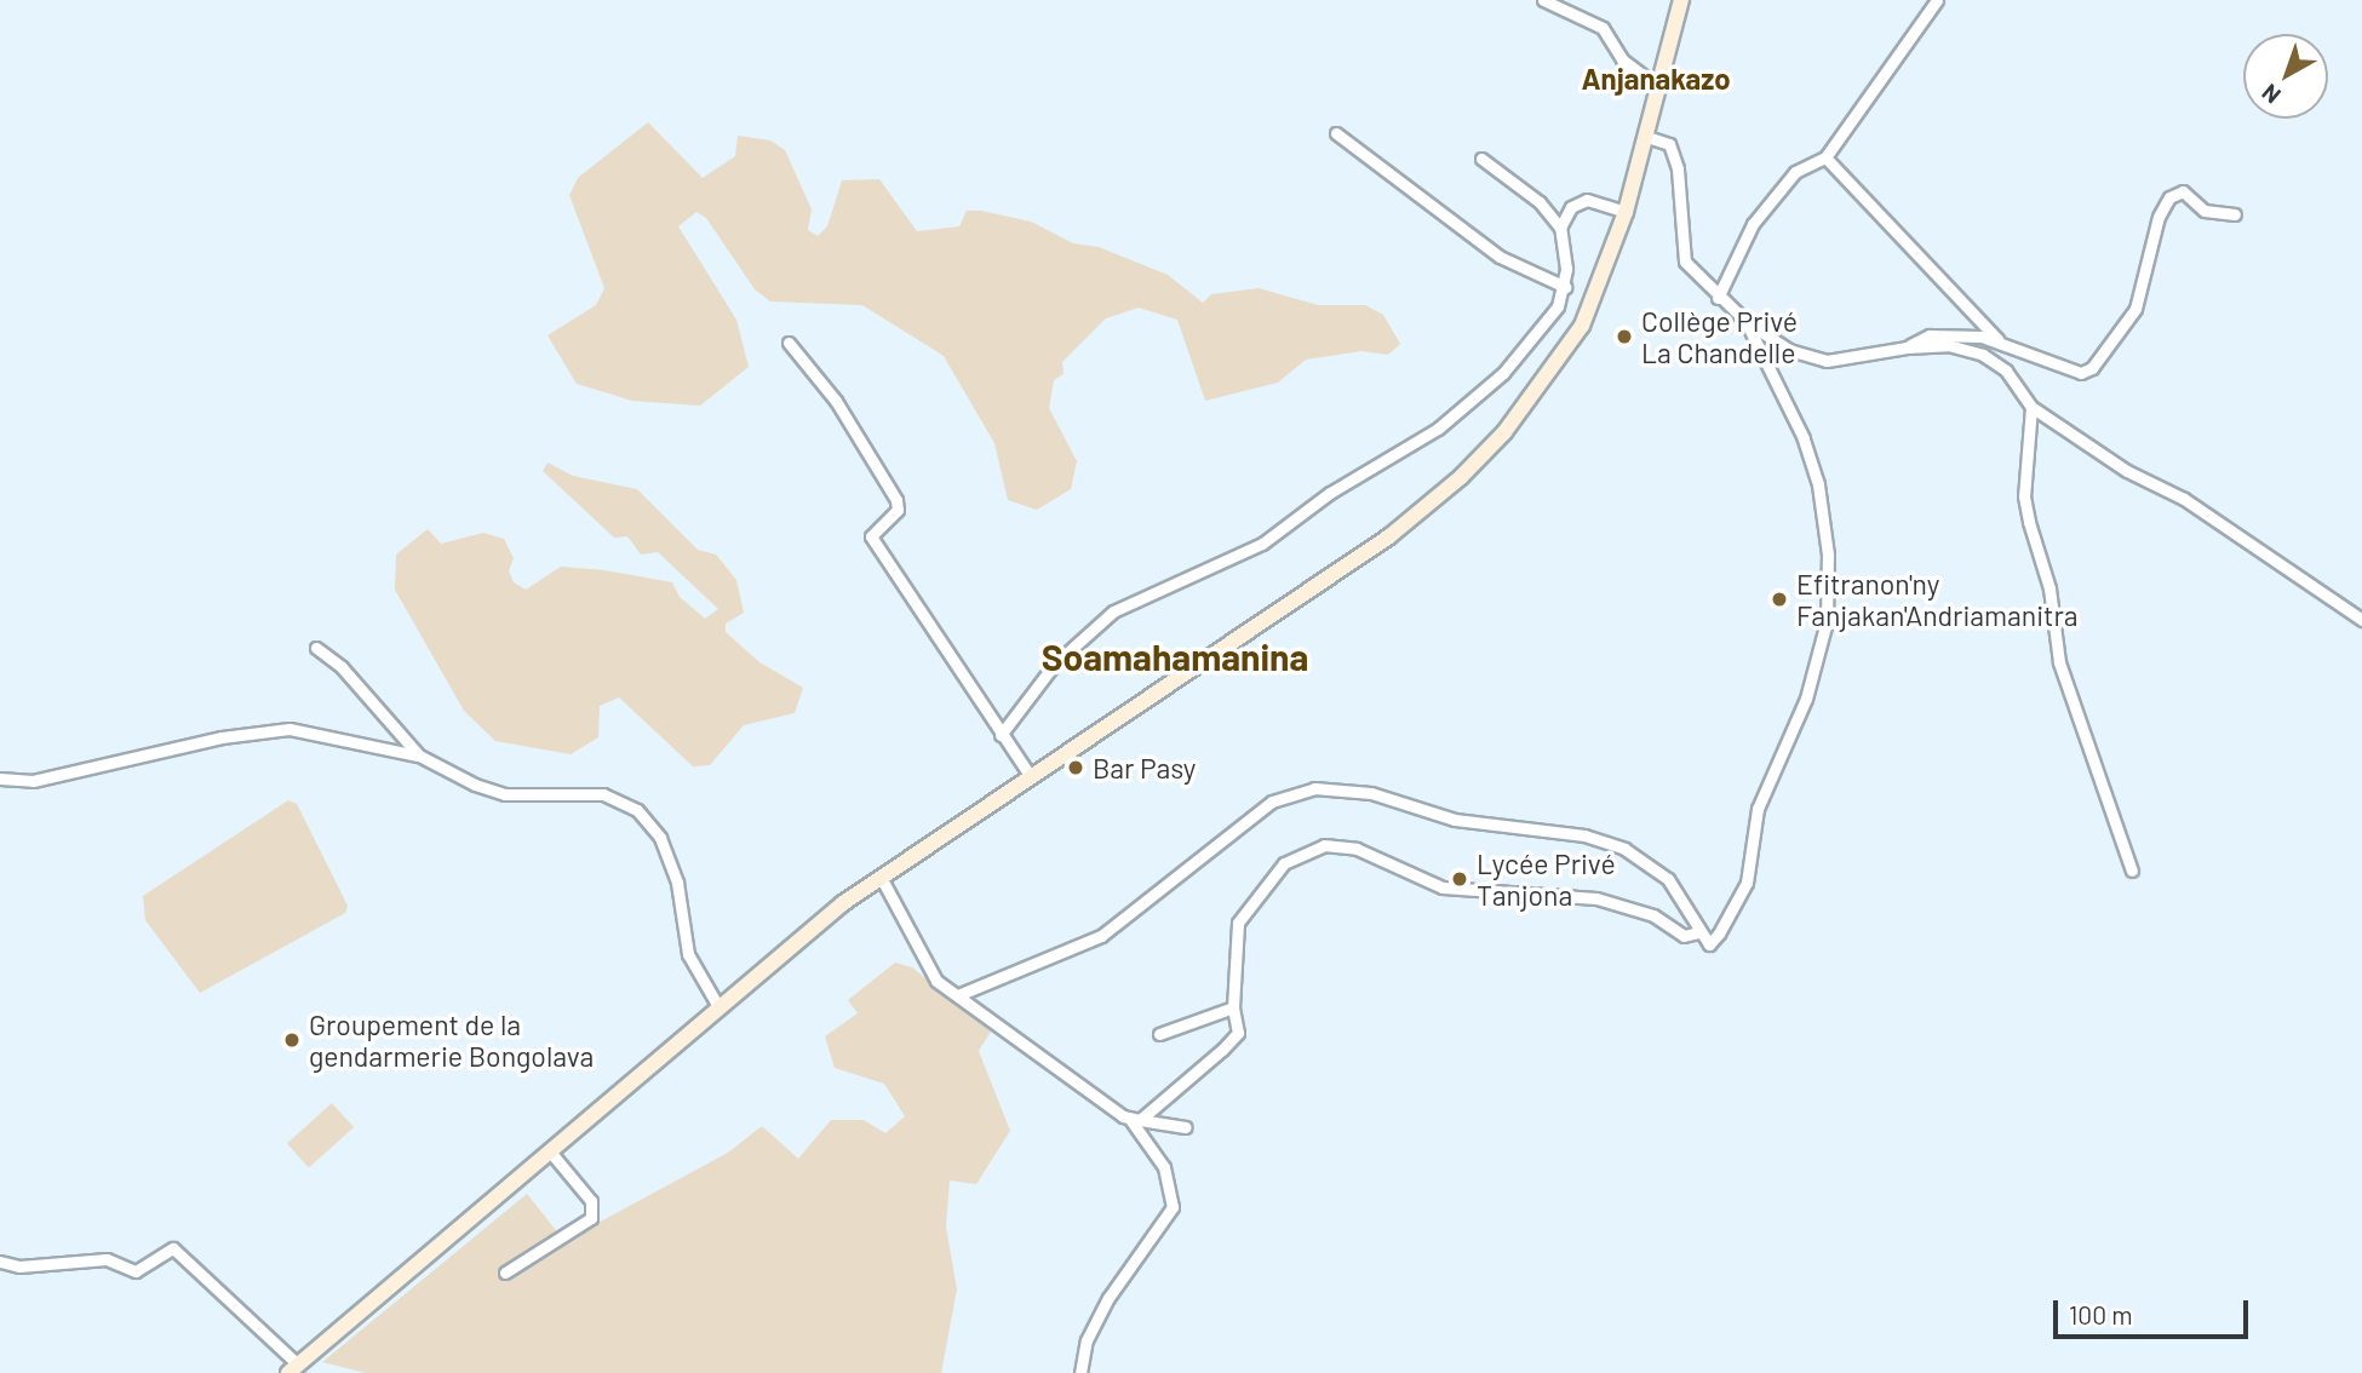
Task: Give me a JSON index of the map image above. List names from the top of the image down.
{
  "districts": ["Anjanakazo", "Soamahamanina"],
  "places": [
    "Collège Privé La Chandelle",
    "Efitranon'ny Fanjakan'Andriamanitra",
    "Bar Pasy",
    "Lycée Privé Tanjona",
    "Groupement de la gendarmerie Bongolava"
  ],
  "scale_bar": "100 m",
  "north": "bottom left"
}
